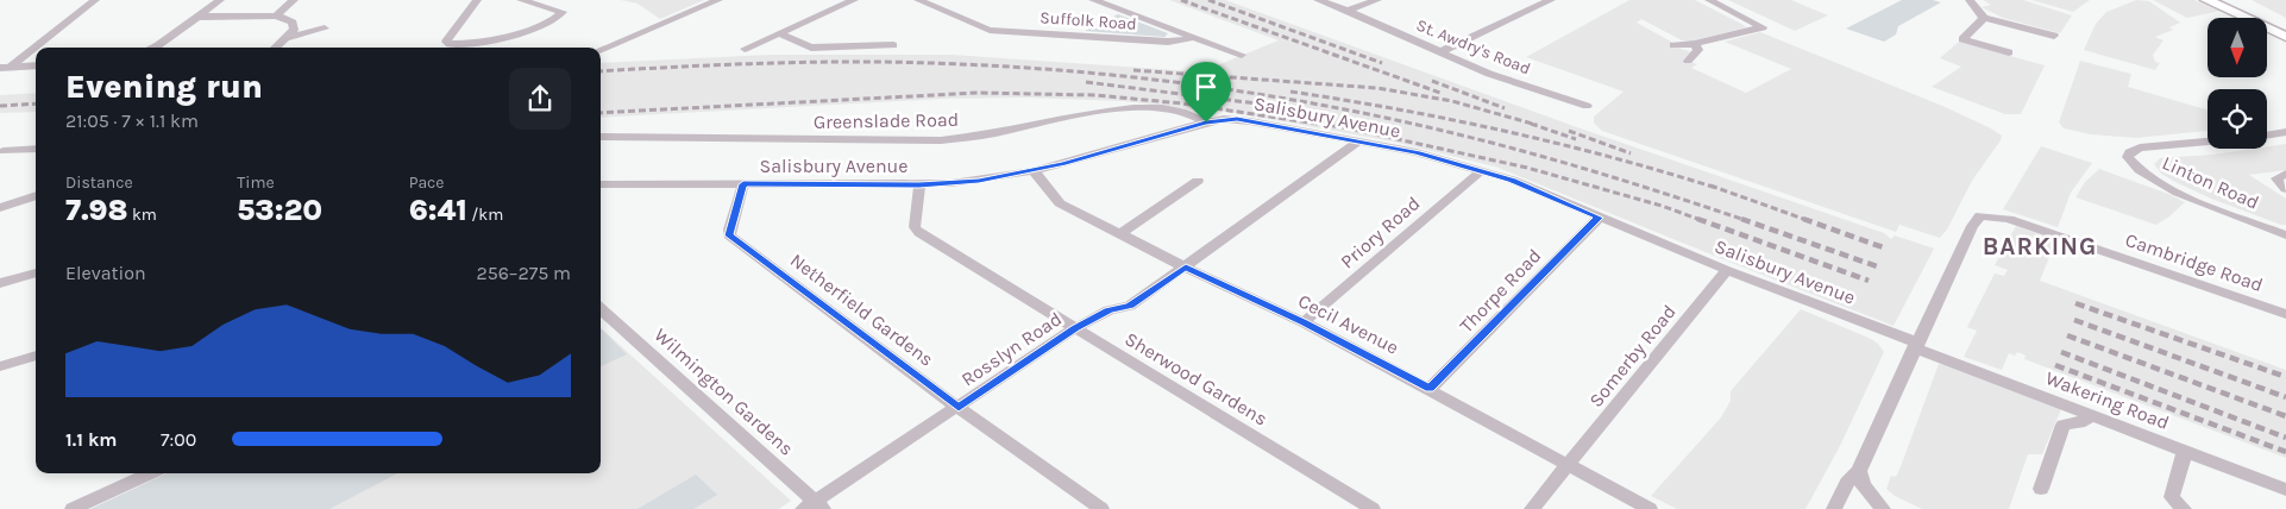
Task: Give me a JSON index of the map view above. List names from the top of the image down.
{
  "streets": {
    "street": [
      "Suffolk Road",
      "St. Awdry's Road",
      "Salisbury Avenue",
      "Greenslade Road",
      "Linton Road",
      "Priory Road",
      "Cambridge Road",
      "Thorpe Road",
      "Netherfield Gardens",
      "Cecil Avenue",
      "Rosslyn Road",
      "Somerby Road",
      "Sherwood Gardens",
      "Wilmington Gardens",
      "Wakering Road"
    ]
  },
  "crossings": [
    ["Salisbury Avenue", "Greenslade Road"],
    ["Salisbury Avenue", "Priory Road"],
    ["Salisbury Avenue", "Cambridge Road"],
    ["Salisbury Avenue", "Thorpe Road"],
    ["Salisbury Avenue", "Netherfield Gardens"],
    ["Salisbury Avenue", "Cecil Avenue"],
    ["Salisbury Avenue", "Rosslyn Road"],
    ["Salisbury Avenue", "Somerby Road"],
    ["Salisbury Avenue", "Sherwood Gardens"],
    ["Salisbury Avenue", "Wakering Road"],
    ["Priory Road", "Cecil Avenue"],
    ["Cambridge Road", "Wakering Road"],
    ["Thorpe Road", "Cecil Avenue"],
    ["Netherfield Gardens", "Rosslyn Road"],
    ["Cecil Avenue", "Rosslyn Road"],
    ["Cecil Avenue", "Somerby Road"],
    ["Rosslyn Road", "Sherwood Gardens"],
    ["Rosslyn Road", "Wilmington Gardens"]
  ],
  "districts": ["BARKING"],
  "north": "bottom",
  "page": {
    "heading": ["Evening run", "21:05 · 7 × 1.1 km"],
    "stats": [
      ["Distance", "7.98 km"],
      ["Time", "53:20"],
      ["Pace", "6:41 /km"]
    ],
    "chart": ["Elevation", "256–275 m"],
    "list": [
      {
        "name": "1.1 km",
        "note": "7:00"
      }
    ]
  }
}
